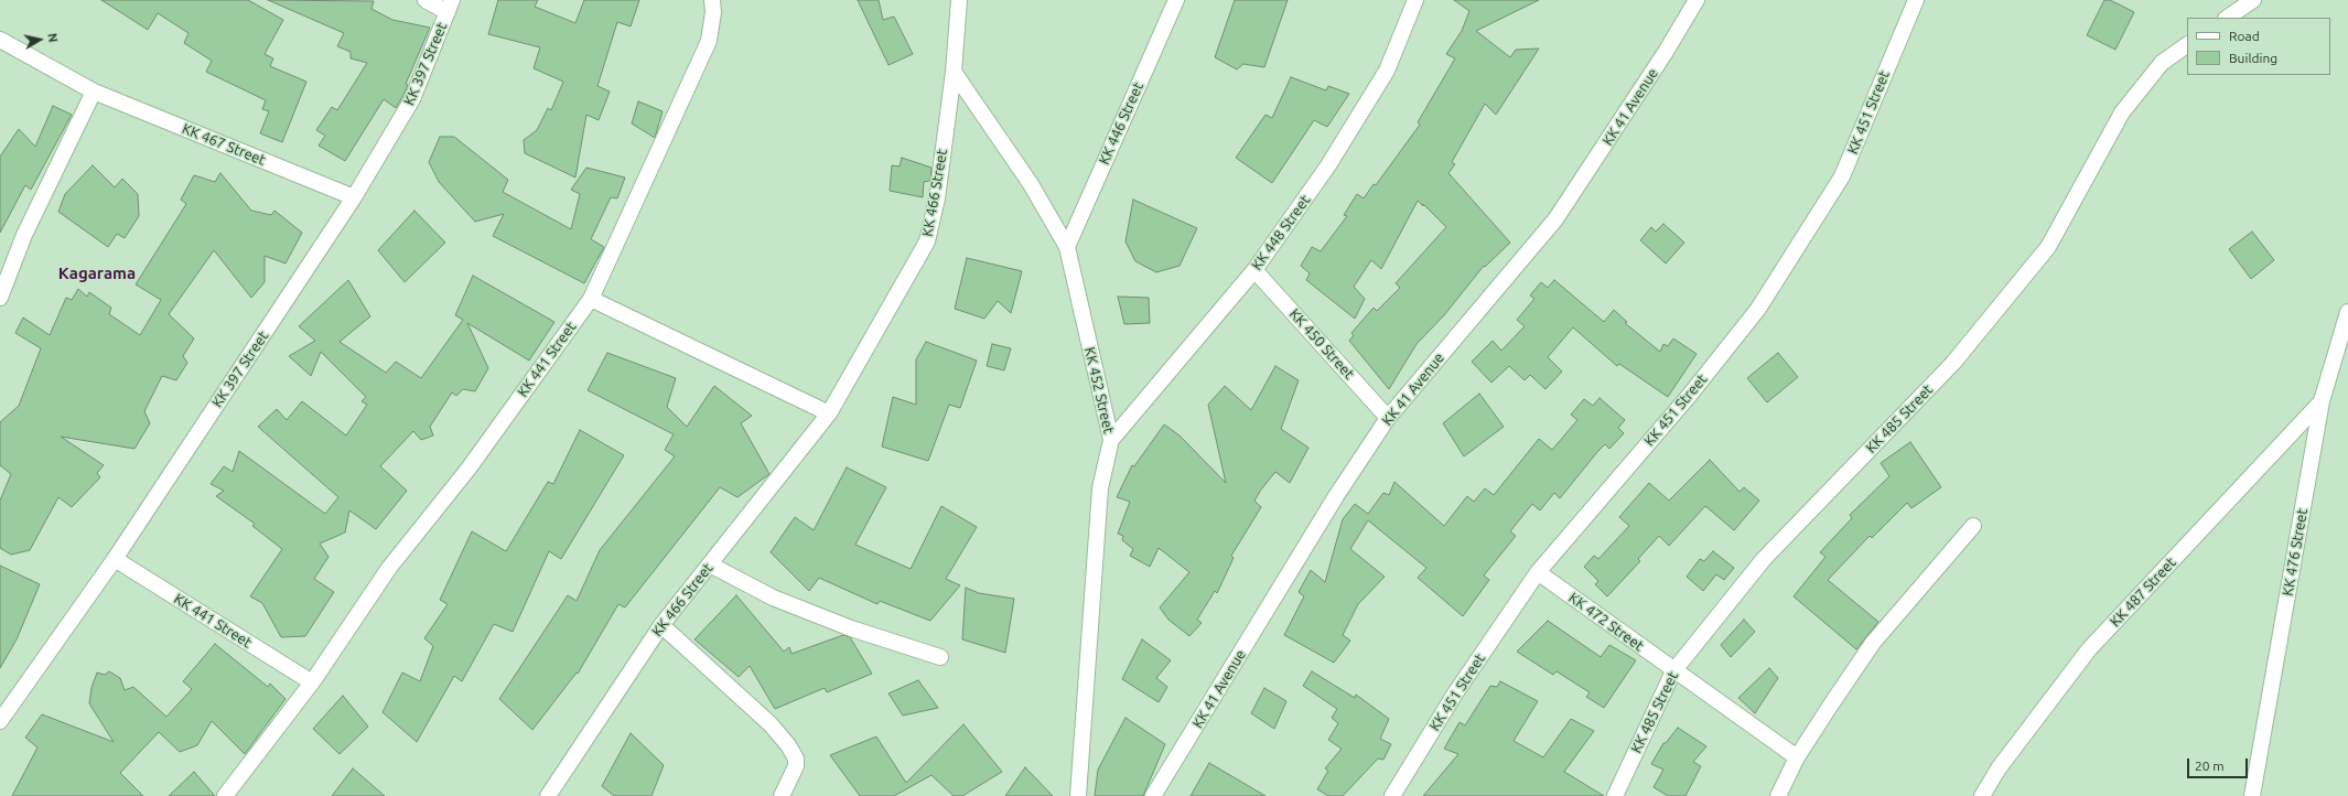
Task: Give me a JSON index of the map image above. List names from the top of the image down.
{
  "streets": {
    "street": [
      "KK 397 Street",
      "KK 41 Avenue",
      "KK 451 Street",
      "KK 446 Street",
      "KK 467 Street",
      "KK 466 Street",
      "KK 448 Street",
      "KK 450 Street",
      "KK 441 Street",
      "KK 452 Street",
      "KK 485 Street",
      "KK 476 Street",
      "KK 487 Street",
      "KK 472 Street"
    ]
  },
  "crossings": [
    ["KK 397 Street", "KK 467 Street"],
    ["KK 397 Street", "KK 441 Street"],
    ["KK 41 Avenue", "KK 450 Street"],
    ["KK 451 Street", "KK 472 Street"],
    ["KK 446 Street", "KK 452 Street"],
    ["KK 466 Street", "KK 452 Street"],
    ["KK 448 Street", "KK 450 Street"],
    ["KK 448 Street", "KK 452 Street"],
    ["KK 485 Street", "KK 472 Street"],
    ["KK 476 Street", "KK 487 Street"]
  ],
  "districts": ["Kagarama"],
  "legend": ["Road", "Building"],
  "scale_bar": "20 m",
  "north": "right"
}
